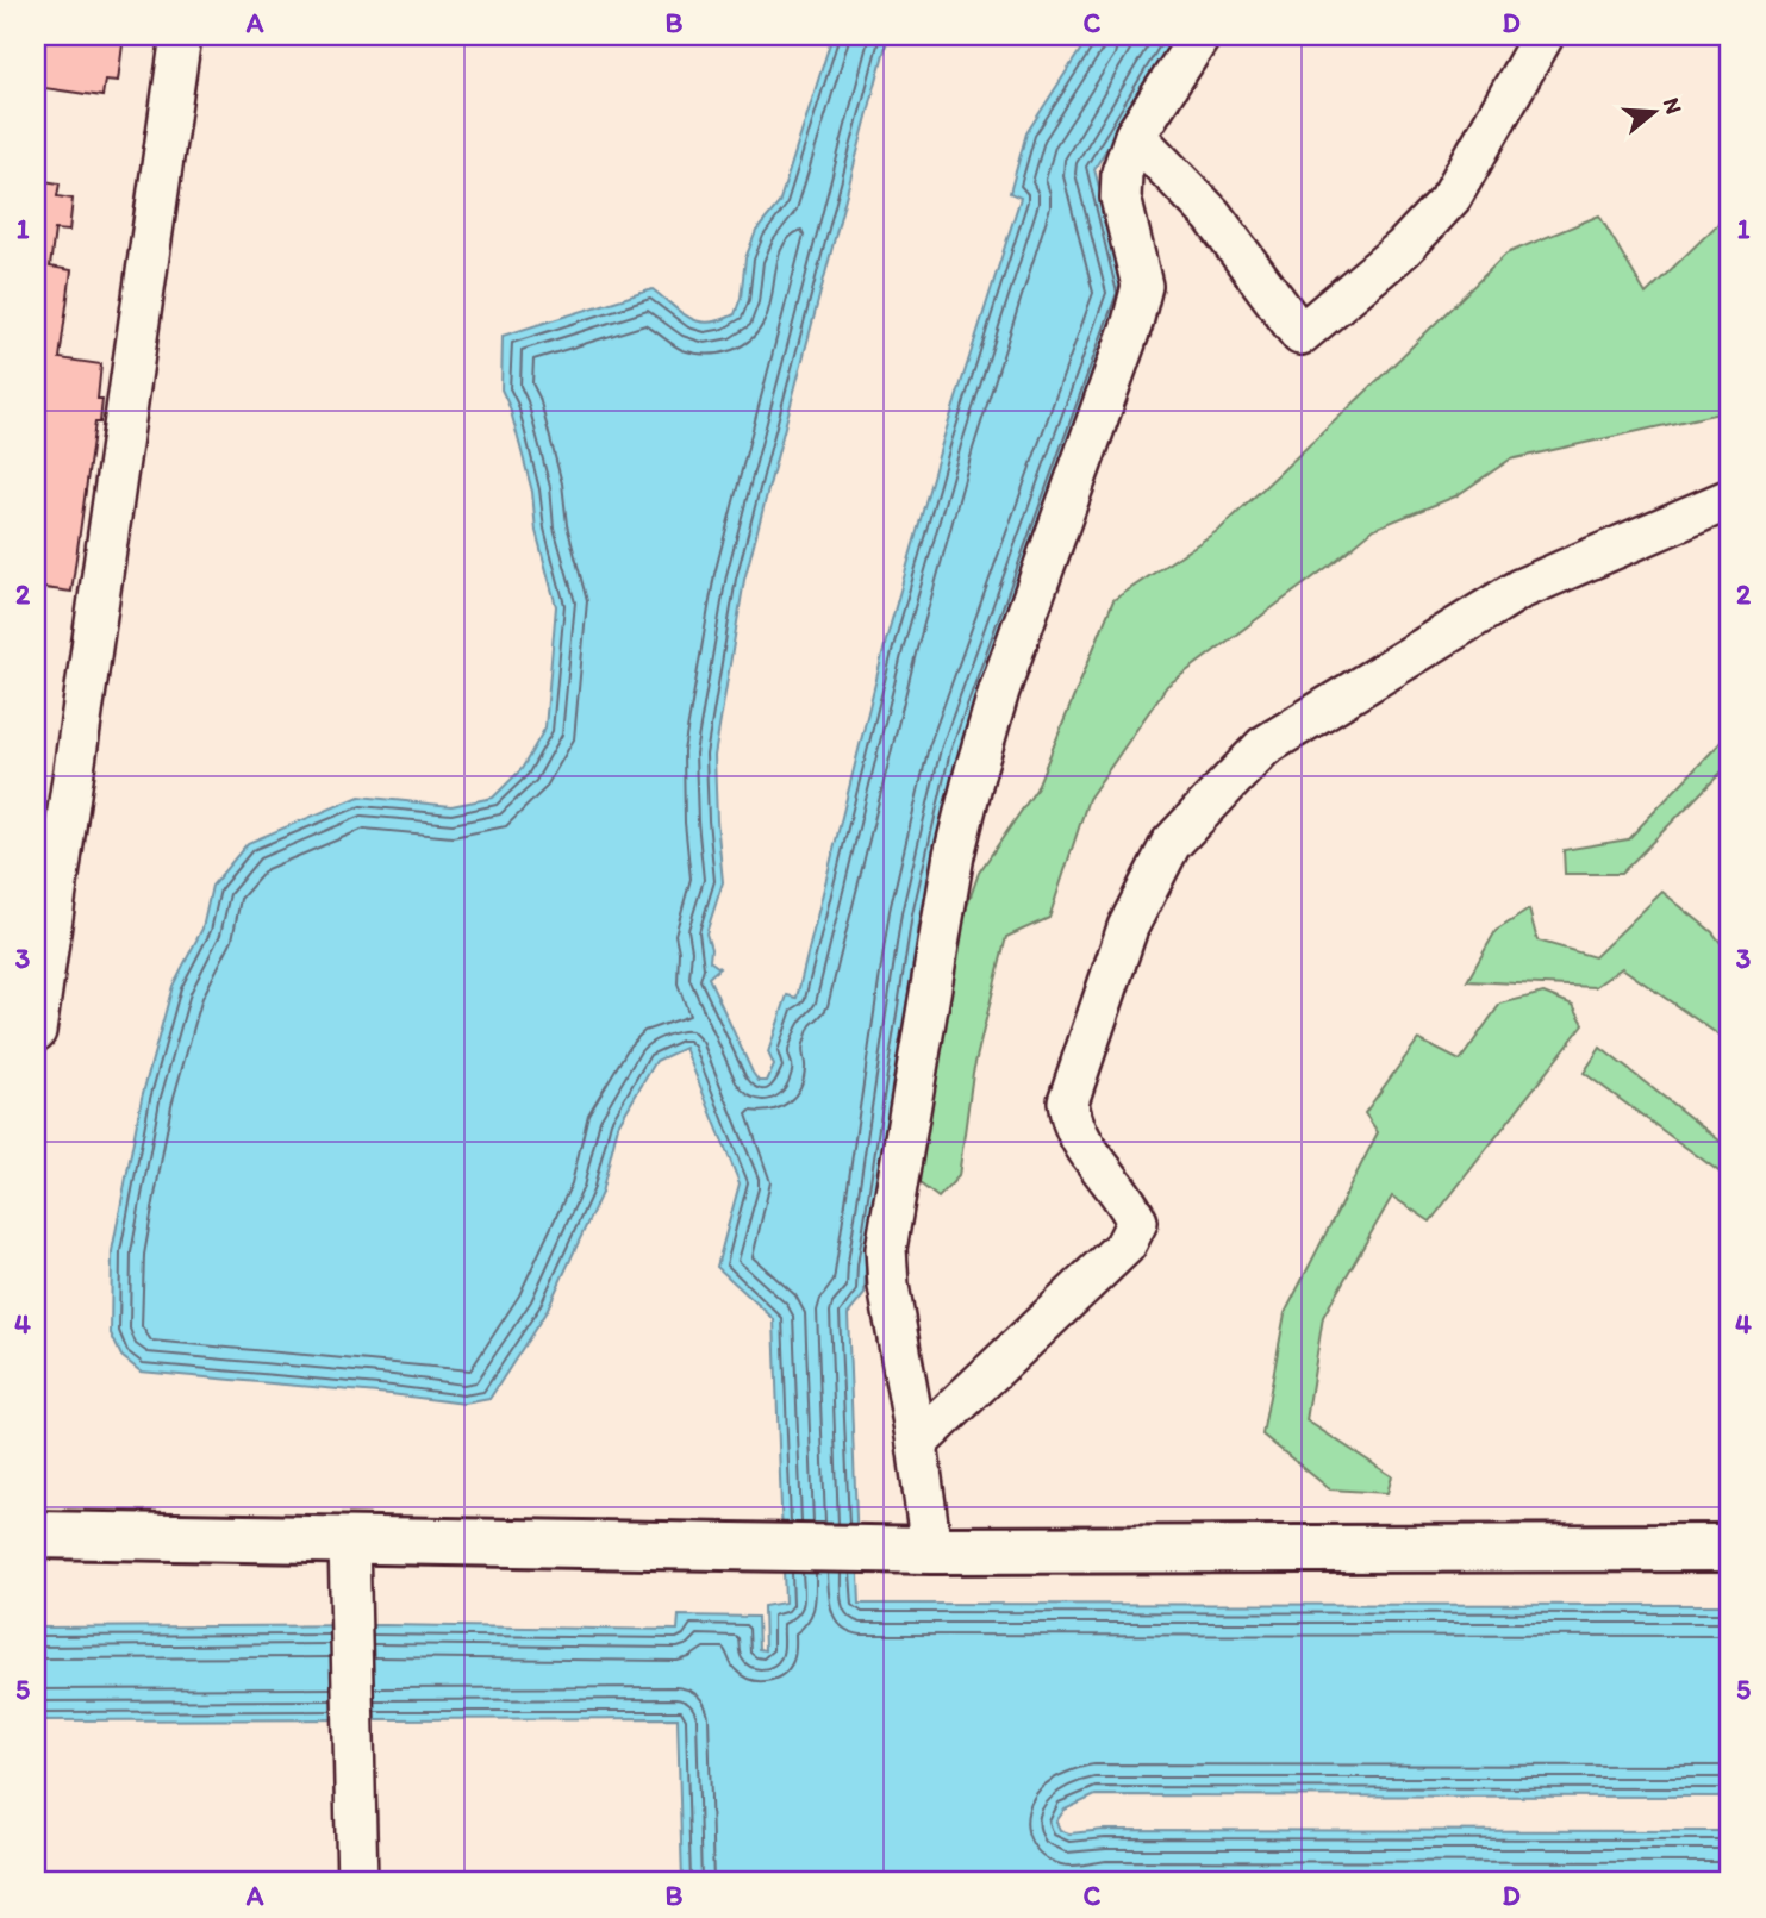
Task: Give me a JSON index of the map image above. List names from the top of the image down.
{
  "north": "right",
  "grid": {
    "columns": [
      "A",
      "B",
      "C",
      "D"
    ],
    "rows": [
      "1",
      "2",
      "3",
      "4",
      "5"
    ]
  }
}
